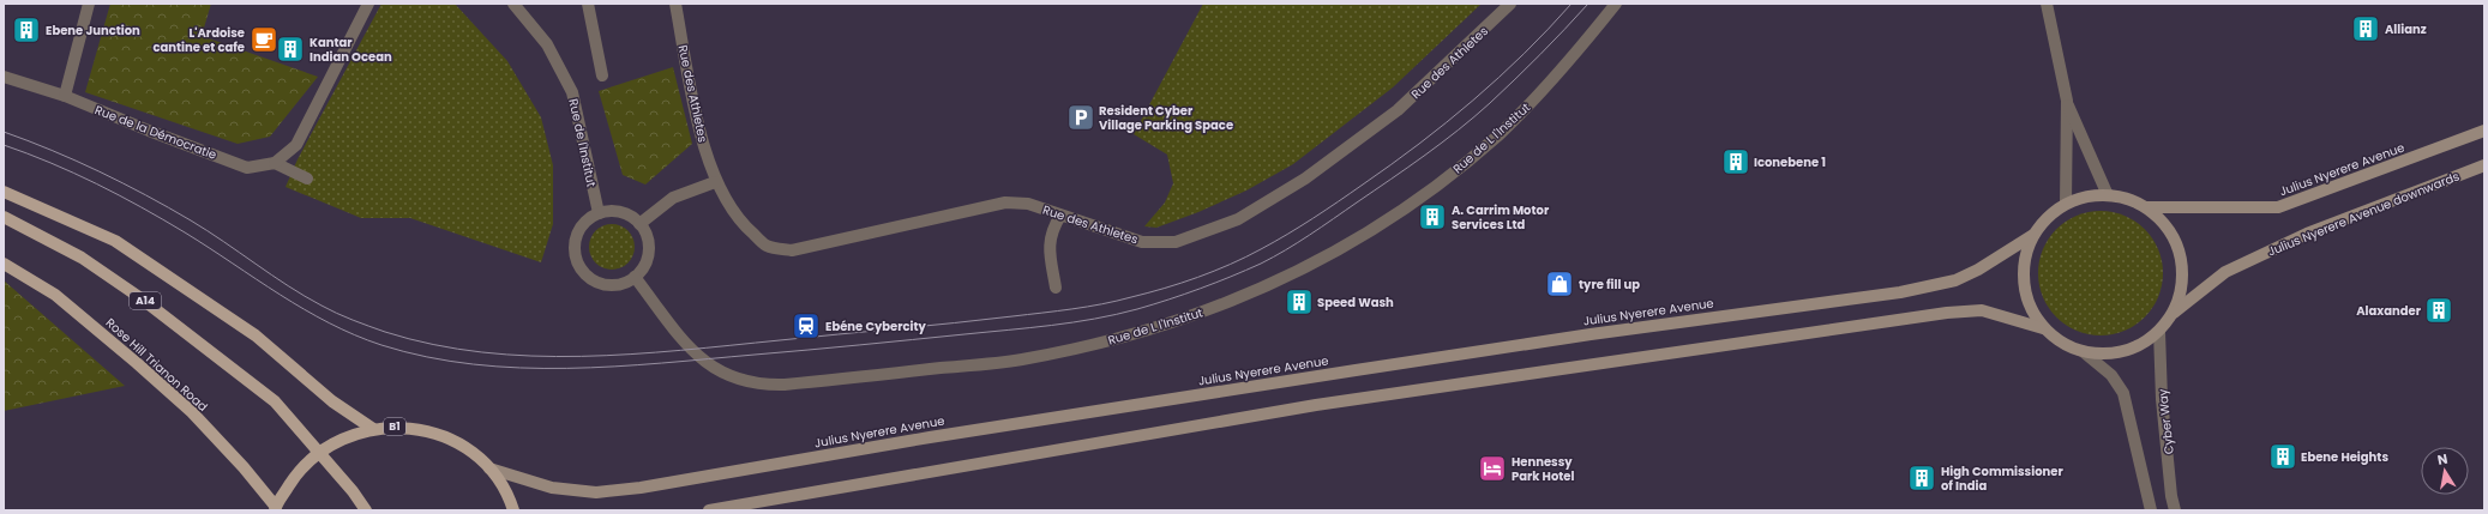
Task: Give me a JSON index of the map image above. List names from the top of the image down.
{
  "streets": {
    "main road": [
      "Julius Nyerere Avenue",
      "Julius Nyerere Avenue downwards",
      "A14",
      "Rose Hill Trianon Road",
      "B1"
    ],
    "street": [
      "Rue des Athletes",
      "Rue de la Démocratie",
      "Rue de L l'Institut",
      "Rue de l'Institut",
      "Cyber Way"
    ]
  },
  "crossings": [
    ["Rue de L l'Institut", "Rue de l'Institut"],
    ["Julius Nyerere Avenue", "Julius Nyerere Avenue downwards"],
    ["Julius Nyerere Avenue", "Rose Hill Trianon Road"],
    ["Julius Nyerere Avenue", "Cyber Way"],
    ["Julius Nyerere Avenue", "B1"],
    ["Julius Nyerere Avenue downwards", "Cyber Way"],
    ["Julius Nyerere Avenue downwards", "B1"],
    ["Cyber Way", "B1"]
  ],
  "places": {
    "building": [
      "Allianz",
      "Ebene Junction",
      "Kantar Indian Ocean",
      "Iconebene 1",
      "A. Carrim Motor Services Ltd",
      "Speed Wash",
      "Alaxander",
      "Ebene Heights",
      "High Commissioner of India"
    ],
    "cafe": ["L'Ardoise cantine et cafe"],
    "parking": ["Resident Cyber Village Parking Space"],
    "shop": ["tyre fill up"],
    "station": ["Ebéne Cybercity"],
    "hotel": ["Hennessy Park Hotel"]
  },
  "north": "top"
}
